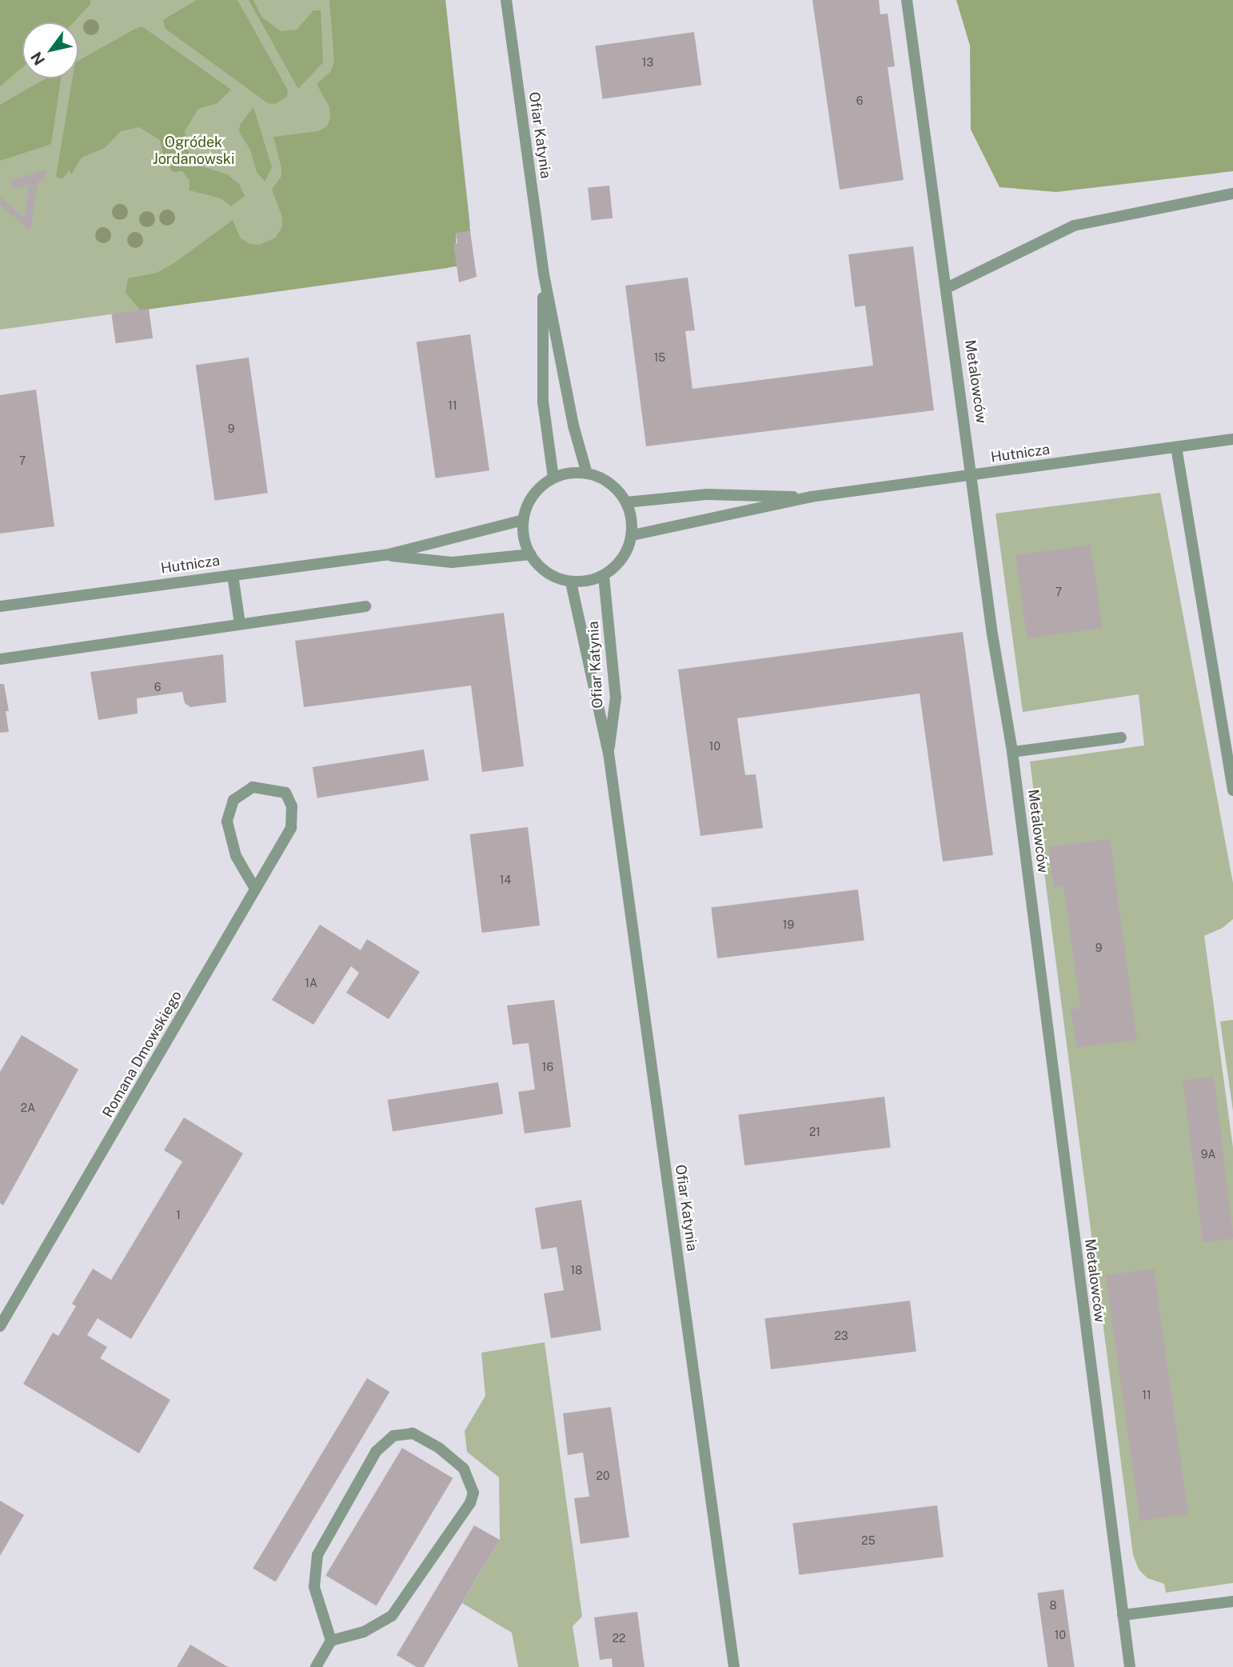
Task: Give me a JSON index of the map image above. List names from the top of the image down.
{
  "streets": {
    "street": [
      "Ofiar Katynia",
      "Metalowców",
      "Hutnicza",
      "Romana Dmowskiego"
    ]
  },
  "crossings": [
    ["Ofiar Katynia", "Hutnicza"],
    ["Metalowców", "Hutnicza"]
  ],
  "parks": ["Ogródek Jordanowski"],
  "house_numbers": [
    "13",
    "6",
    "15",
    "11",
    "9",
    "7",
    "7",
    "6",
    "10",
    "14",
    "19",
    "9",
    "1A",
    "16",
    "2A",
    "21",
    "9A",
    "1",
    "18",
    "23",
    "11",
    "20",
    "25",
    "8",
    "10",
    "22"
  ],
  "north": "bottom left"
}
